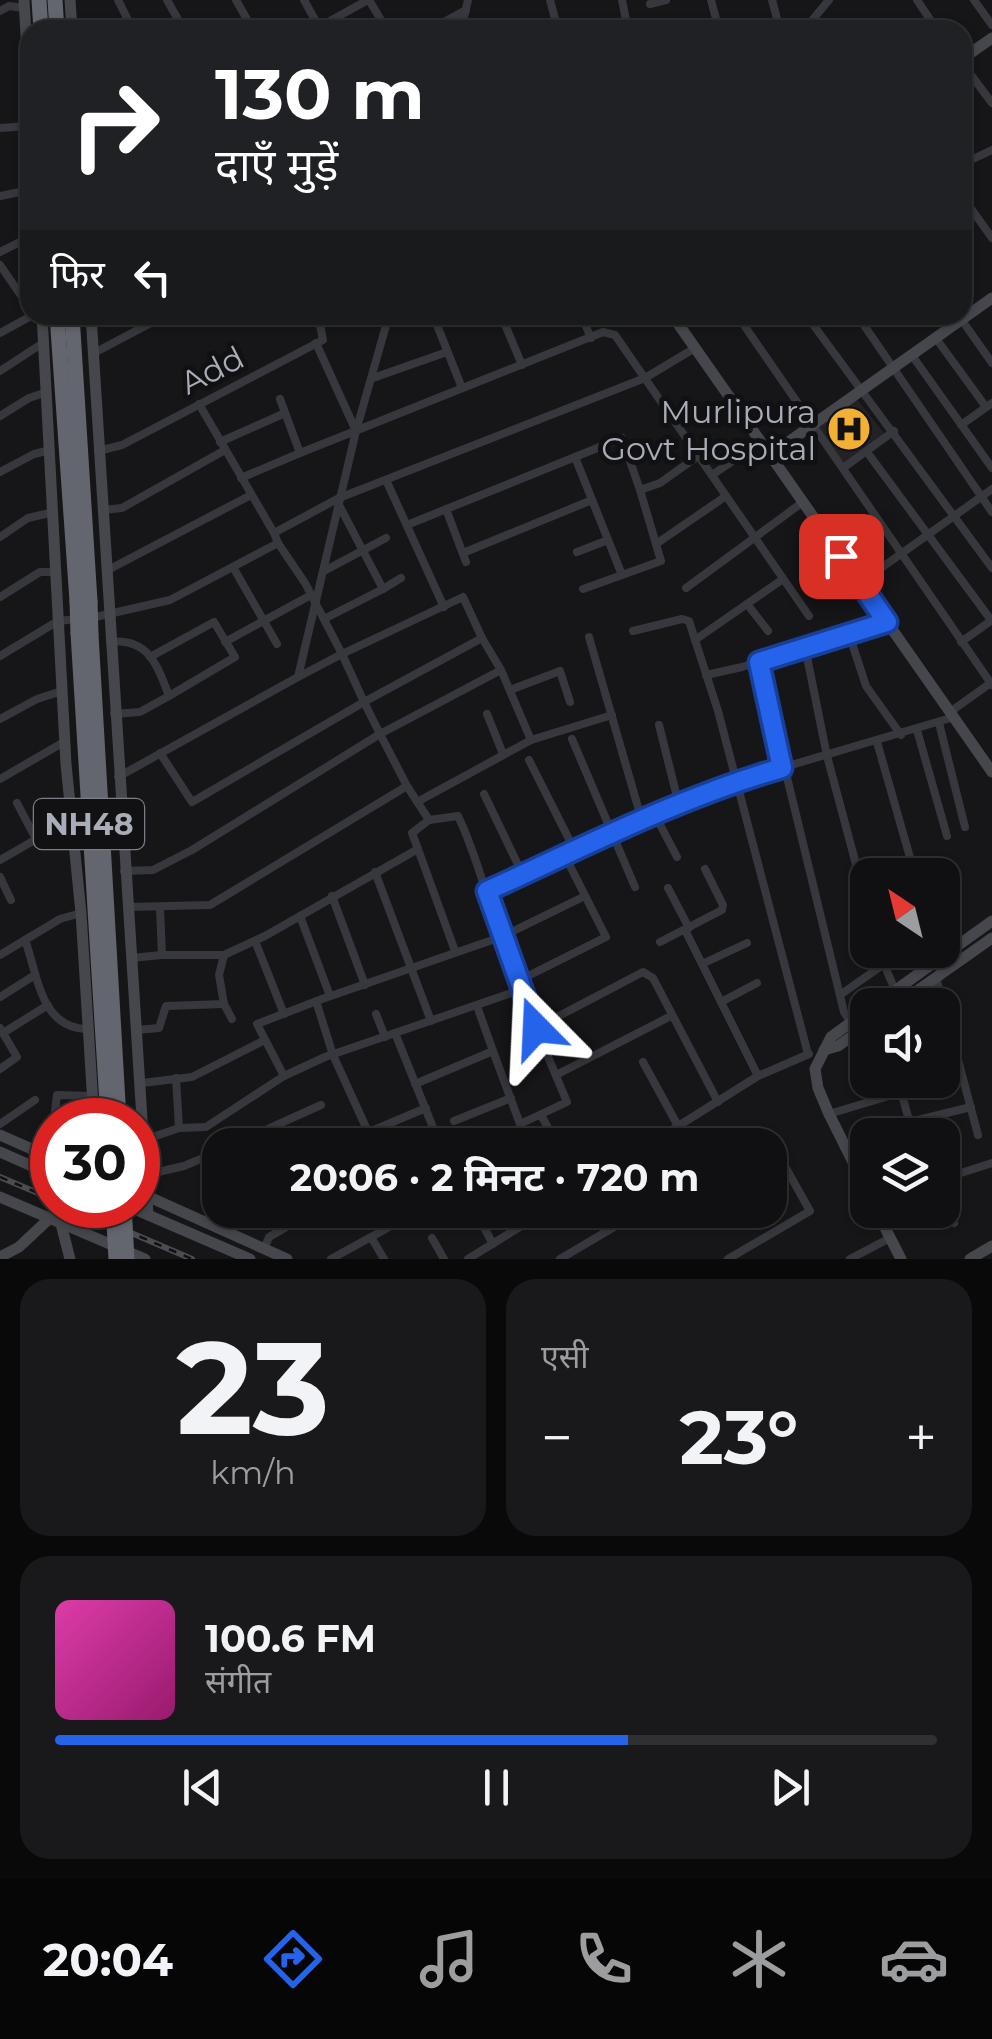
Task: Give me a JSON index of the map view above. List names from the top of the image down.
{
  "streets": {
    "highway": ["NH48"],
    "street": ["Add"]
  },
  "places": {
    "hospital": ["Murlipura Govt Hospital"]
  },
  "north": "top left",
  "page": {
    "turn": ["130 m", "दाएँ मुड़ें"],
    "then": "फिर",
    "limit": "30",
    "trip": "20:06 · 2 मिनट · 720 m",
    "tile": [
      ["23", "km/h"],
      "एसी"
    ],
    "heat": ["−", "23°", "+"],
    "song": ["100.6 FM", "संगीत"],
    "tabs": "20:04"
  }
}
